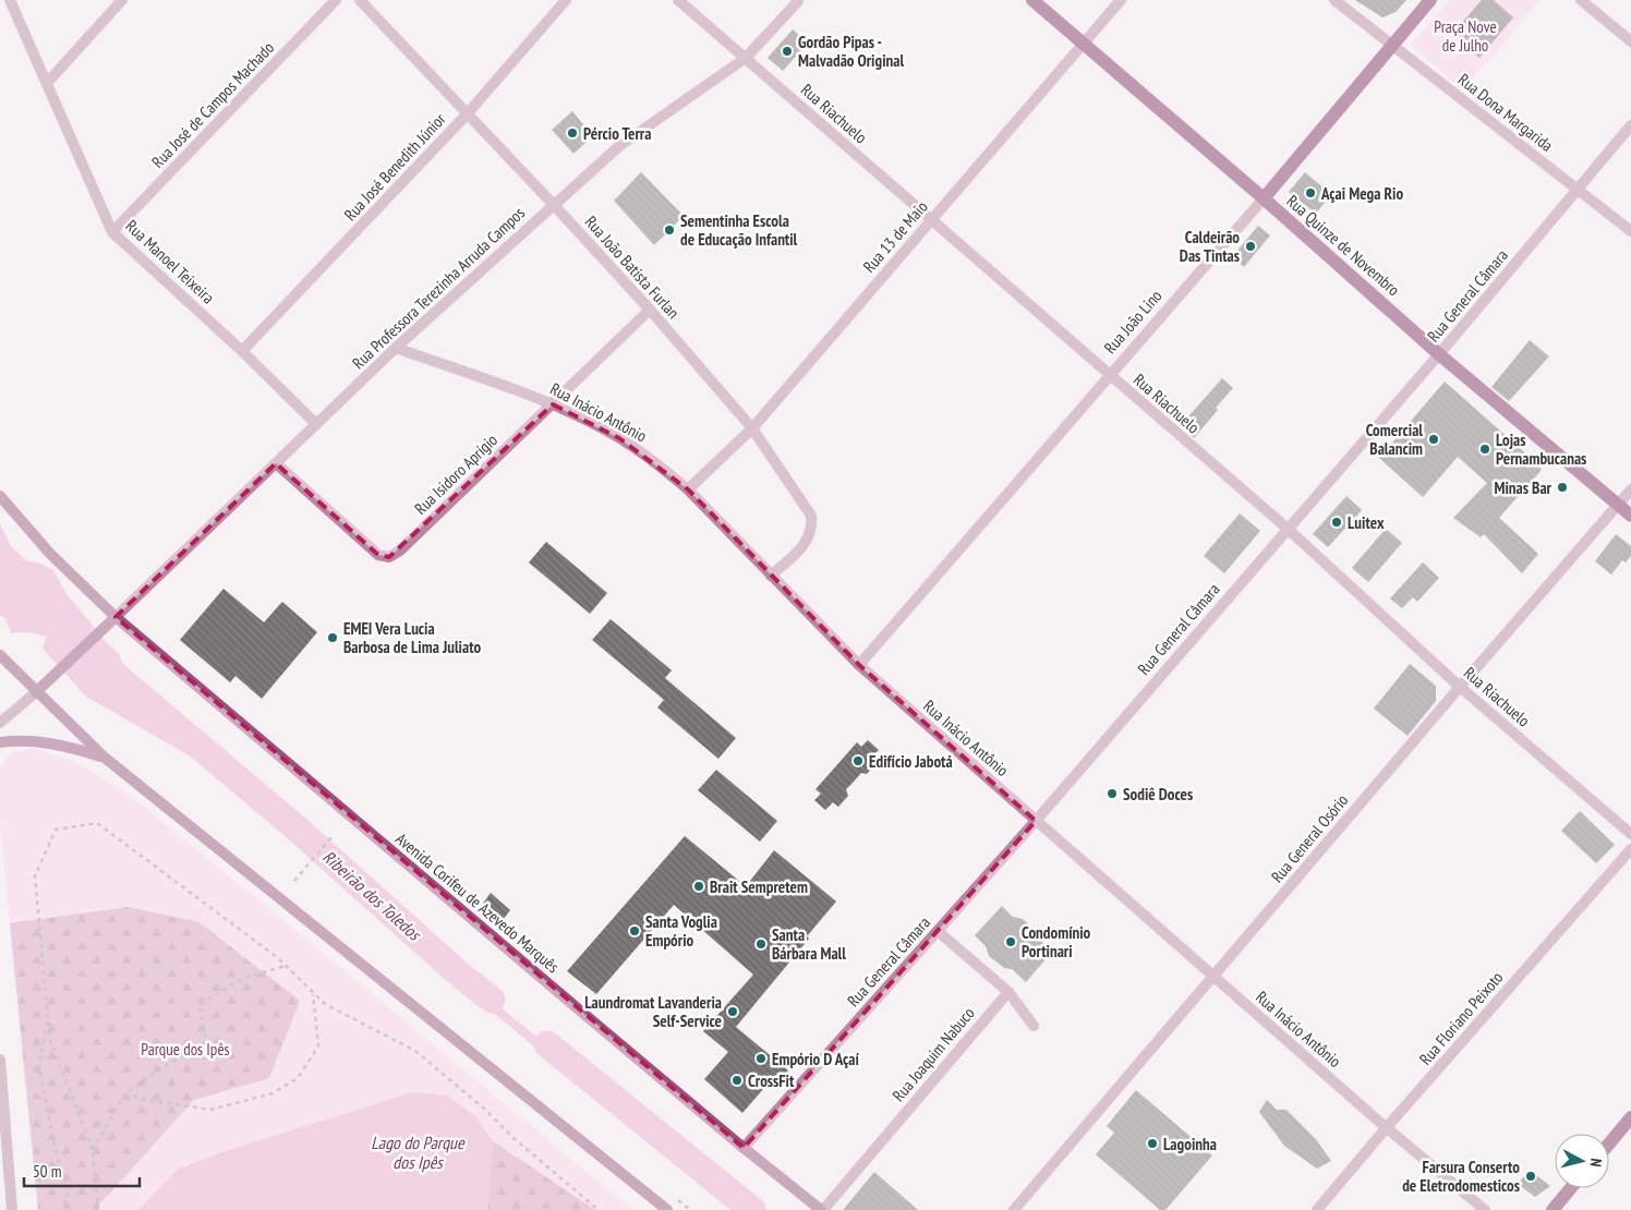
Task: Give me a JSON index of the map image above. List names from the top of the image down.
{
  "streets": {
    "main road": ["Rua Quinze de Novembro", "Rua João Lino", "Avenida Corifeu de Azevedo Marquês"],
    "street": [
      "Rua José de Campos Machado",
      "Rua Dona Margarida",
      "Rua Riachuelo",
      "Rua José Benedith Júnior",
      "Rua 13 de Maio",
      "Rua Manoel Teixeira",
      "Rua João Batista Furlan",
      "Rua Professora Terezinha Arruda Campos",
      "Rua General Câmara",
      "Rua Inácio Antônio",
      "Rua Isidoro Aprígio",
      "Rua General Osório",
      "Rua Floriano Peixoto",
      "Rua Joaquim Nabuco"
    ]
  },
  "crossings": [
    ["Rua José de Campos Machado", "Rua Manoel Teixeira"],
    ["Rua Dona Margarida", "Rua General Câmara"],
    ["Rua Dona Margarida", "Rua João Lino"],
    ["Rua Riachuelo", "Rua 13 de Maio"],
    ["Rua Riachuelo", "Rua Professora Terezinha Arruda Campos"],
    ["Rua Riachuelo", "Rua General Câmara"],
    ["Rua Riachuelo", "Rua João Lino"],
    ["Rua Riachuelo", "Rua General Osório"],
    ["Rua José Benedith Júnior", "Rua Manoel Teixeira"],
    ["Rua José Benedith Júnior", "Rua João Batista Furlan"],
    ["Rua 13 de Maio", "Rua Quinze de Novembro"],
    ["Rua 13 de Maio", "Rua João Batista Furlan"],
    ["Rua 13 de Maio", "Rua Inácio Antônio"],
    ["Rua Quinze de Novembro", "Rua General Câmara"],
    ["Rua Quinze de Novembro", "Rua João Lino"],
    ["Rua Quinze de Novembro", "Rua General Osório"],
    ["Rua Manoel Teixeira", "Rua Professora Terezinha Arruda Campos"],
    ["Rua João Batista Furlan", "Rua Professora Terezinha Arruda Campos"],
    ["Rua João Batista Furlan", "Rua Inácio Antônio"],
    ["Rua João Batista Furlan", "Rua Isidoro Aprígio"],
    ["Rua Professora Terezinha Arruda Campos", "Rua Inácio Antônio"],
    ["Rua Professora Terezinha Arruda Campos", "Rua Isidoro Aprígio"],
    ["Rua Professora Terezinha Arruda Campos", "Avenida Corifeu de Azevedo Marquês"],
    ["Rua General Câmara", "Rua Inácio Antônio"],
    ["Rua General Câmara", "Avenida Corifeu de Azevedo Marquês"],
    ["Rua João Lino", "Rua Inácio Antônio"],
    ["Rua Inácio Antônio", "Rua Isidoro Aprígio"],
    ["Rua Inácio Antônio", "Rua General Osório"],
    ["Rua Inácio Antônio", "Rua Floriano Peixoto"],
    ["Avenida Corifeu de Azevedo Marquês", "Rua Joaquim Nabuco"]
  ],
  "water": ["Ribeirão dos Toledos", "Lago do Parque dos Ipês"],
  "parks": ["Praça Nove de Julho", "Parque dos Ipês"],
  "places": [
    "Gordão Pipas - Malvadão Original",
    "Pércio Terra",
    "Açai Mega Rio",
    "Sementinha Escola de Educação Infantil",
    "Caldeirão Das Tintas",
    "Comercial Balancim",
    "Lojas Pernambucanas",
    "Minas Bar",
    "Luitex",
    "EMEI Vera Lucia Barbosa de Lima Juliato",
    "Edifício Jabotá",
    "Sodiê Doces",
    "Brait Sempretem",
    "Santa Voglia Empório",
    "Condomínio Portinari",
    "Santa Bárbara Mall",
    "Laundromat Lavanderia Self-Service",
    "Empório D Açaí",
    "CrossFit",
    "Lagoinha",
    "Farsura Conserto de Eletrodomesticos"
  ],
  "scale_bar": "50 m",
  "north": "right"
}
